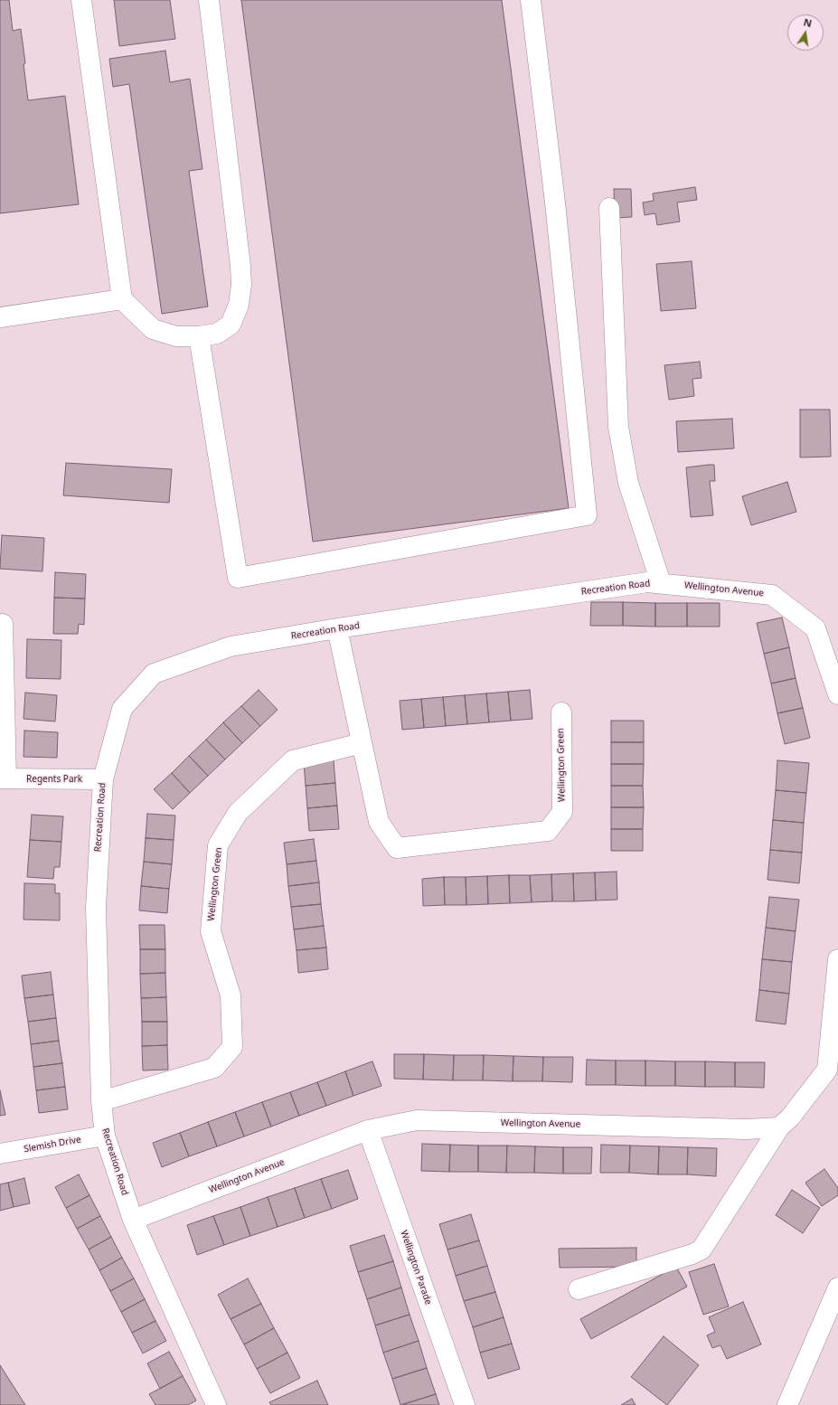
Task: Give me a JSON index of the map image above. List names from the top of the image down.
{
  "streets": {
    "street": [
      "Recreation Road",
      "Wellington Avenue",
      "Wellington Green",
      "Regents Park",
      "Slemish Drive",
      "Wellington Parade"
    ]
  },
  "crossings": [
    ["Recreation Road", "Wellington Avenue"],
    ["Recreation Road", "Wellington Green"],
    ["Recreation Road", "Regents Park"],
    ["Recreation Road", "Slemish Drive"],
    ["Wellington Avenue", "Wellington Parade"]
  ],
  "north": "top"
}
